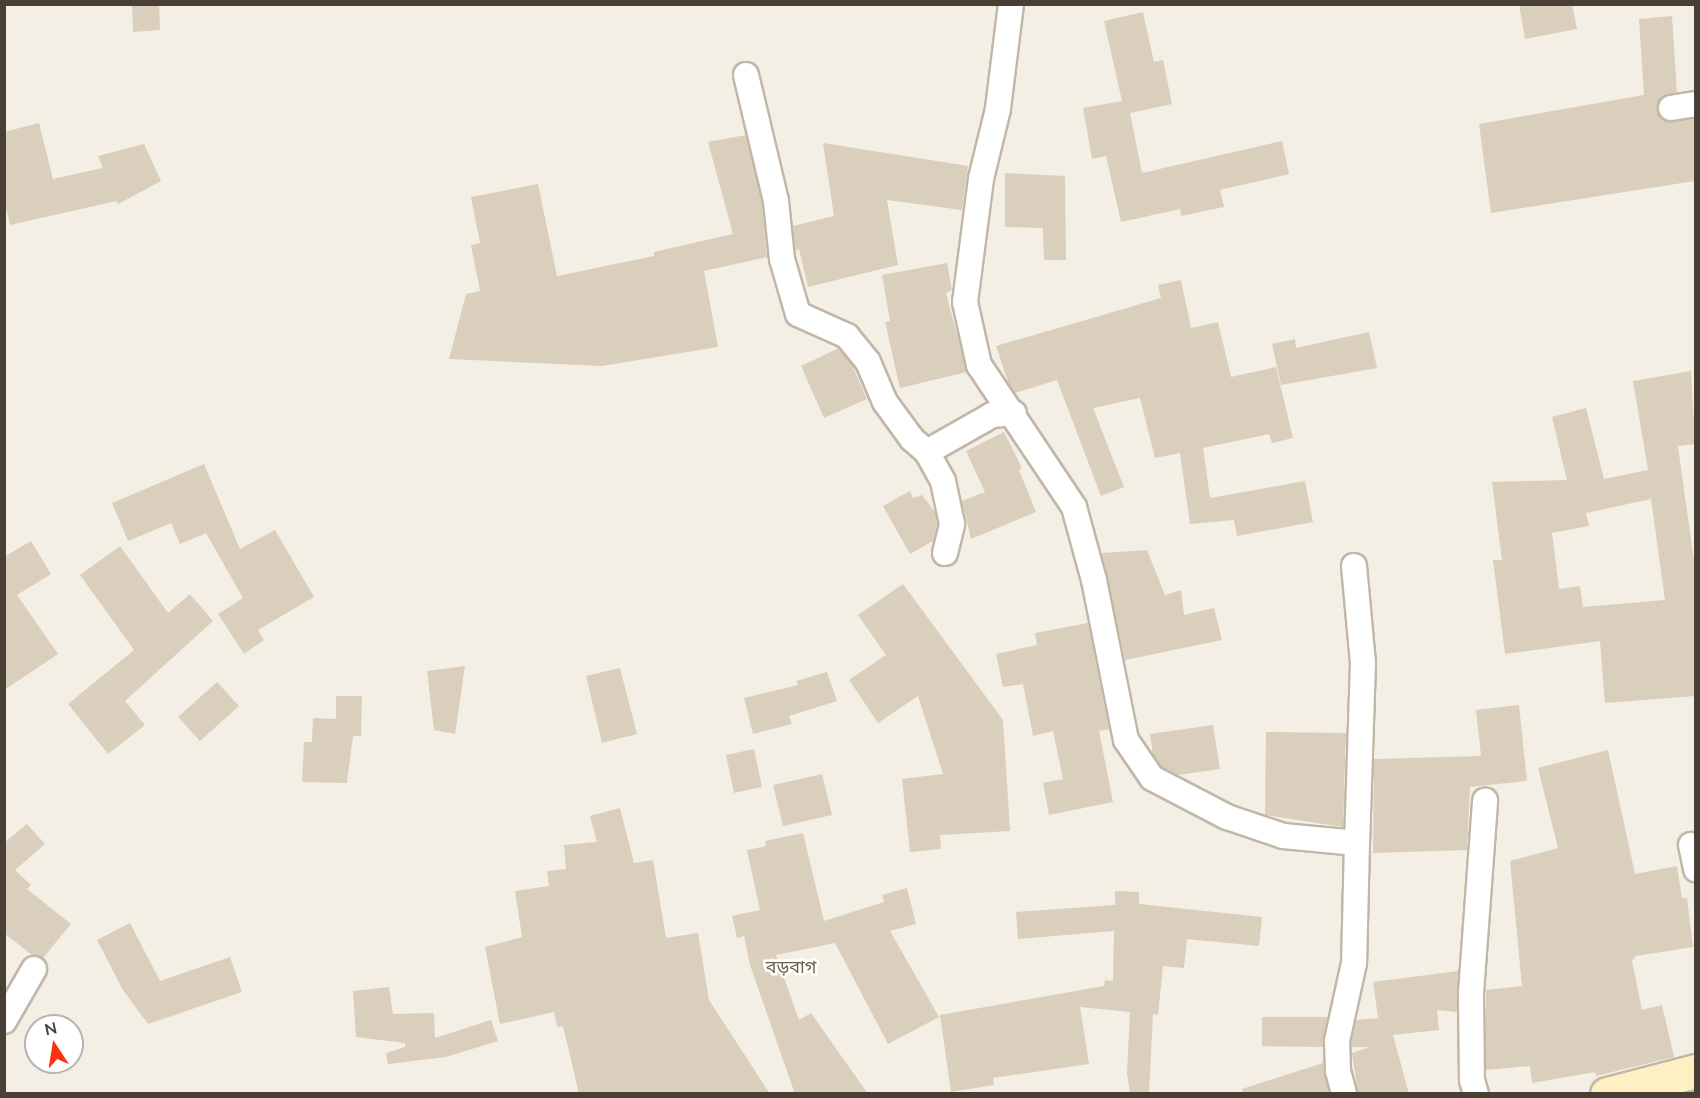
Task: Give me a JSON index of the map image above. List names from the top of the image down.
{
  "districts": ["বড়বাগ"],
  "north": "top"
}
